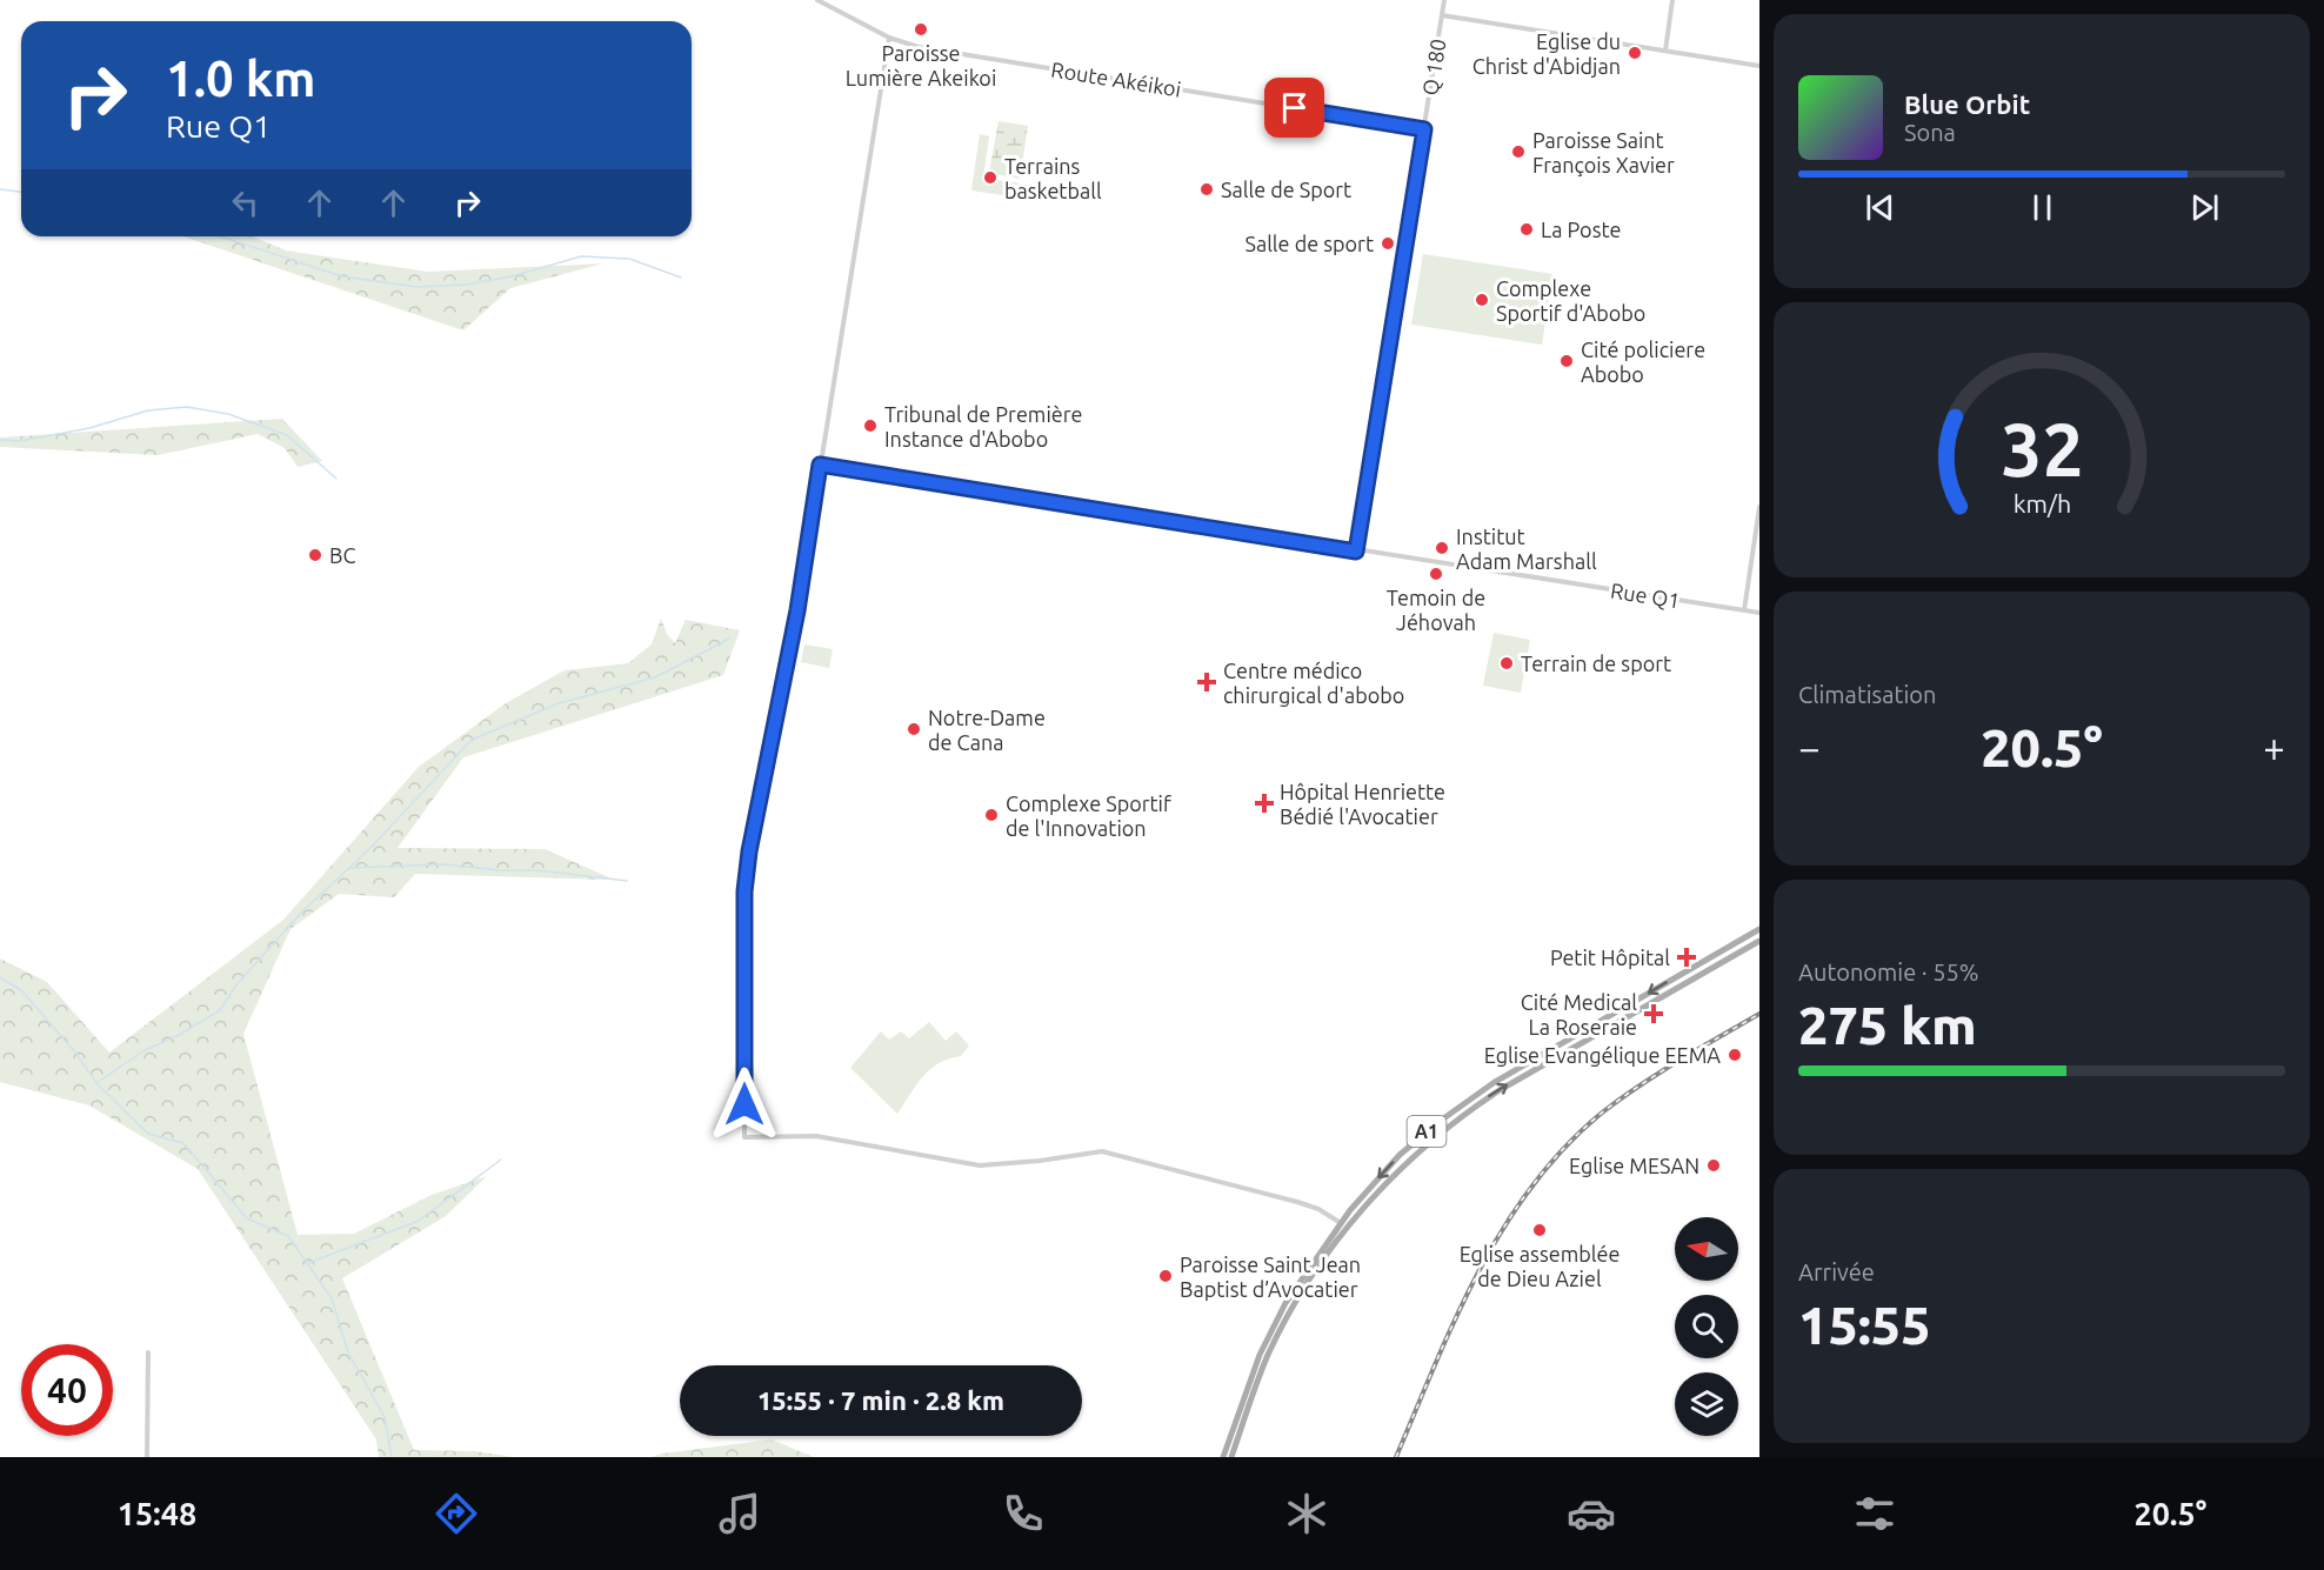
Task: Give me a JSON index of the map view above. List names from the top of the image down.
{
  "streets": {
    "main road": ["A1"],
    "street": ["Q 180", "Route Akéikoi", "Rue Q1"]
  },
  "crossings": [
    ["Q 180", "Route Akéikoi"],
    ["Q 180", "Rue Q1"]
  ],
  "places": {
    "other": [
      "Paroisse Lumière Akeikoi",
      "Eglise du Christ d'Abidjan",
      "Paroisse Saint François Xavier",
      "Terrains basketball",
      "Salle de Sport",
      "La Poste",
      "Salle de sport",
      "Complexe Sportif d'Abobo",
      "Cité policiere Abobo",
      "Tribunal de Première Instance d'Abobo",
      "Institut Adam Marshall",
      "BC",
      "Temoin de Jéhovah",
      "Terrain de sport",
      "Notre-Dame de Cana",
      "Complexe Sportif de l'Innovation",
      "Eglise Evangélique EEMA",
      "Eglise MESAN",
      "Eglise assemblée de Dieu Aziel",
      "Paroisse Saint Jean Baptist d’Avocatier"
    ],
    "health": [
      "Centre médico chirurgical d'abobo",
      "Hôpital Henriette Bédié l'Avocatier",
      "Petit Hôpital",
      "Cité Medical La Roseraie"
    ]
  },
  "north": "left",
  "page": {
    "turn": ["1.0 km", "Rue Q1"],
    "song": ["Blue Orbit", "Sona"],
    "tile": [
      "Climatisation",
      ["Autonomie · 55%", "275 km"],
      ["Arrivée", "15:55"]
    ],
    "heat": ["−", "20.5°", "+"],
    "limit": "40",
    "trip": "15:55 · 7 min · 2.8 km",
    "tabs": ["15:48", "20.5°"],
    "gauge": ["32", "km/h"]
  }
}
